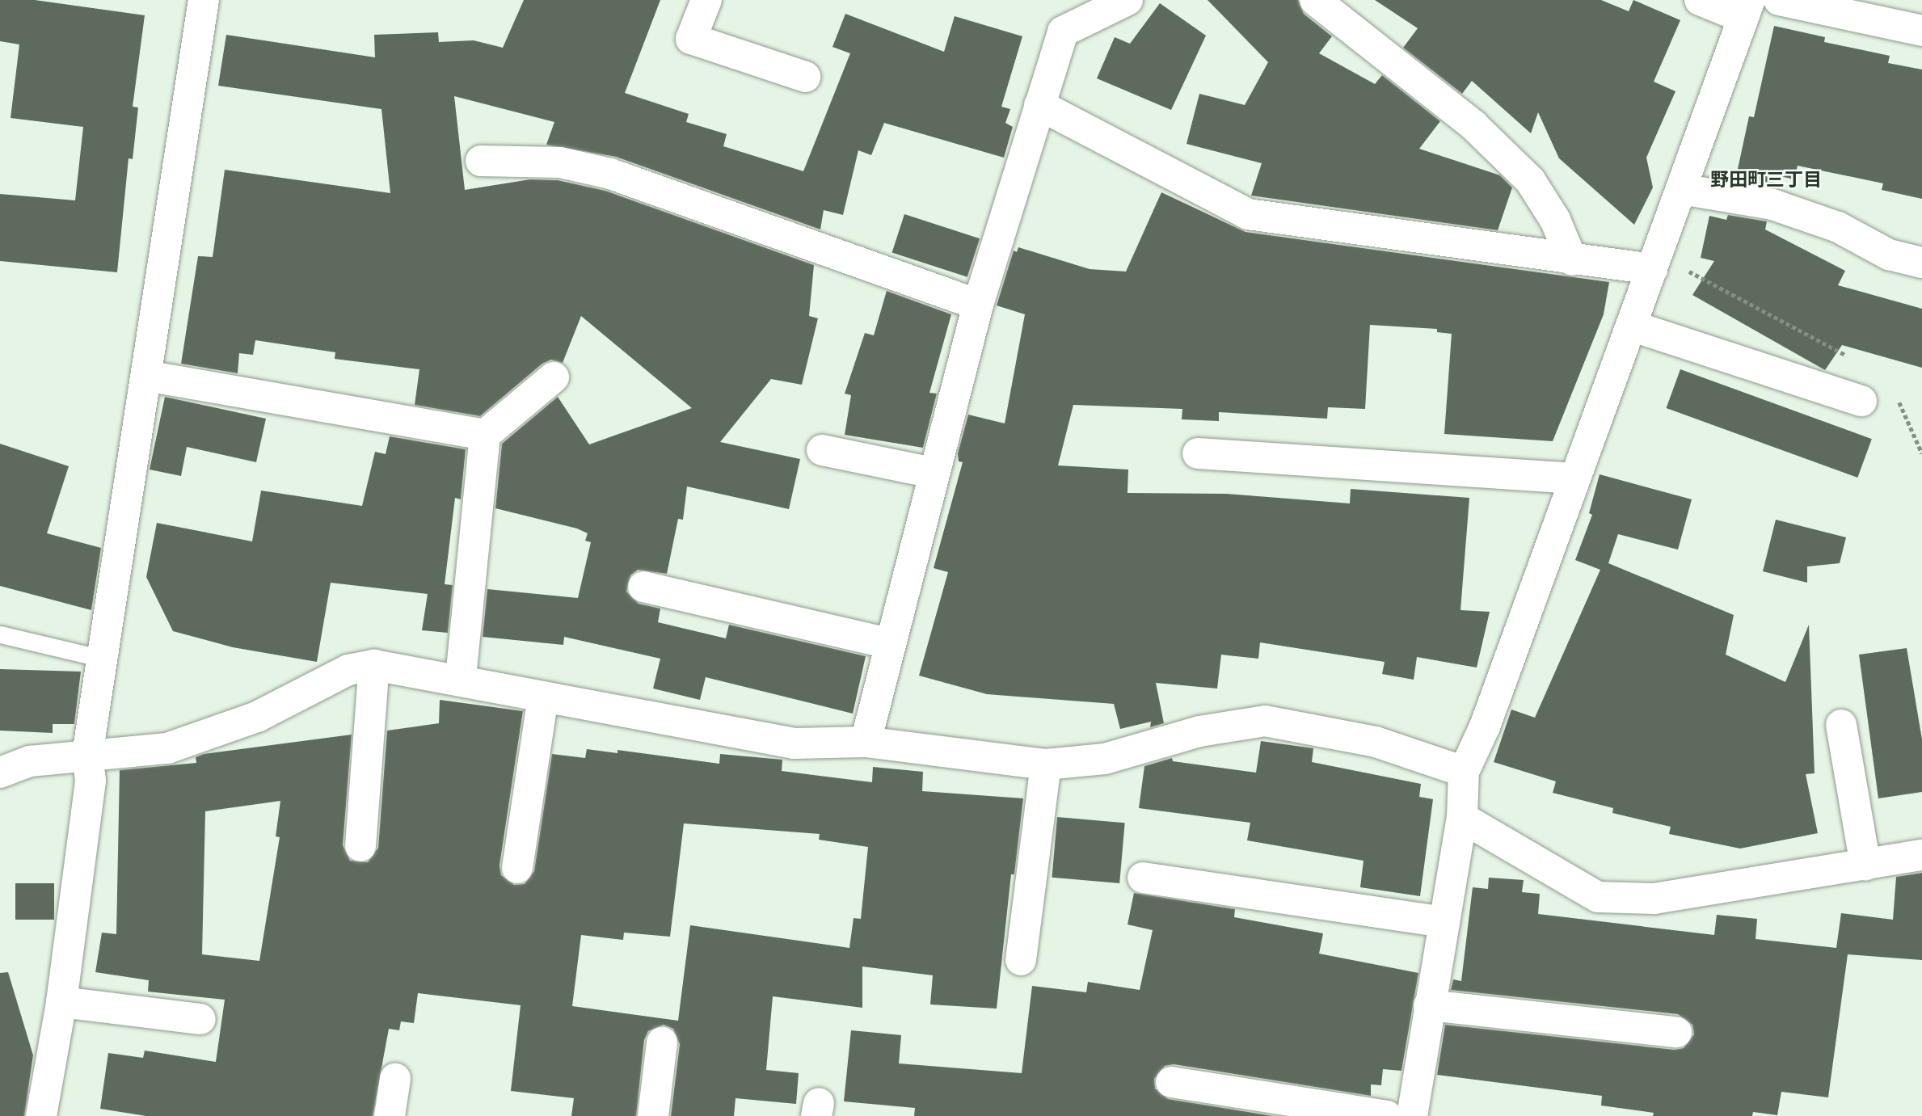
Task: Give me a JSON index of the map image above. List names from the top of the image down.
{
  "districts": ["野田町三丁目"]
}
